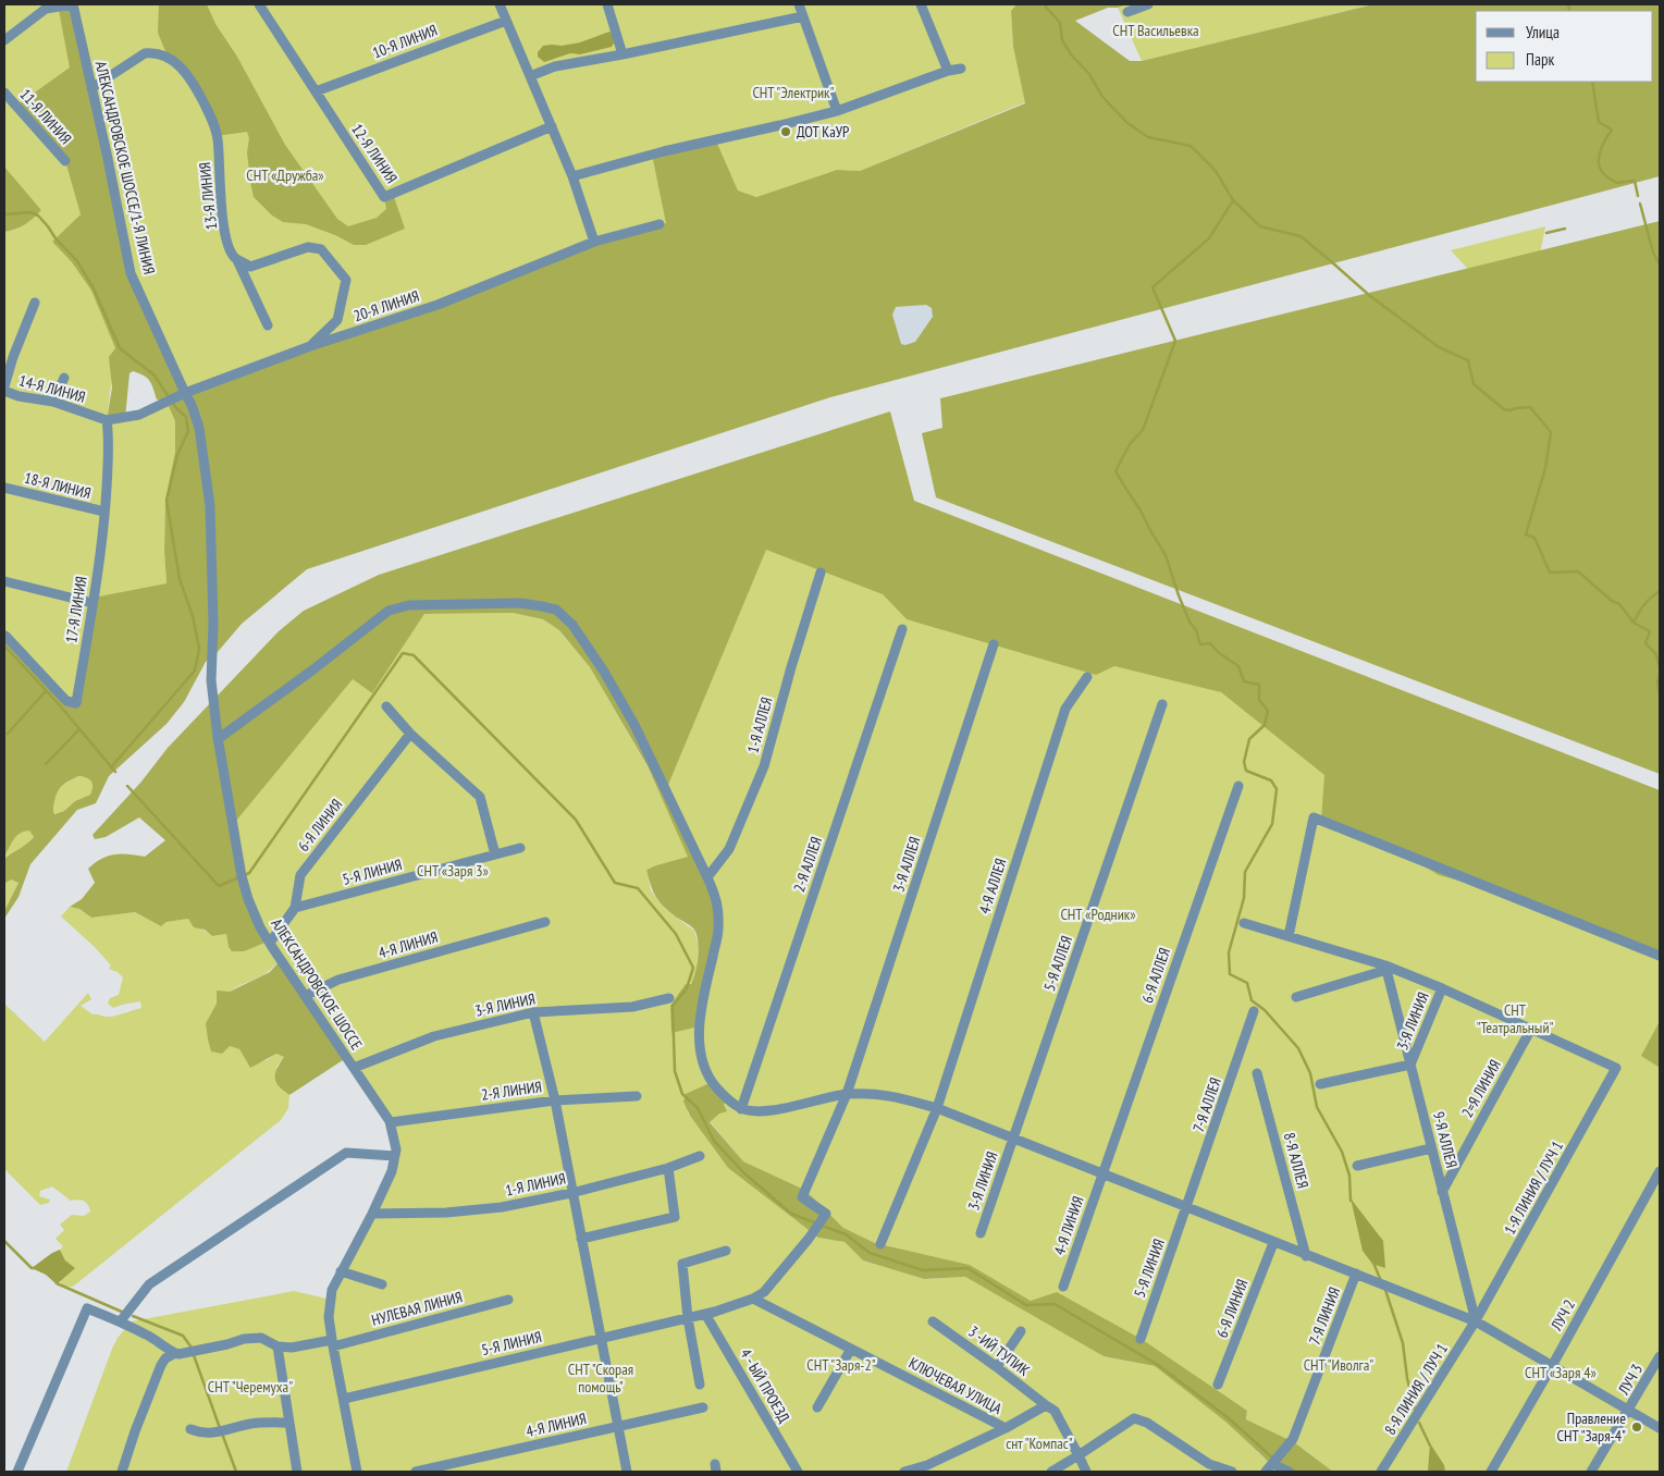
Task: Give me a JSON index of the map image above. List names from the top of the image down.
{
  "streets": {
    "street": [
      "10-Я ЛИНИЯ",
      "11-Я ЛИНИЯ",
      "12-Я ЛИНИЯ",
      "АЛЕКСАНДРОВСКОЕ ШОССЕ/1-Я ЛИНИЯ",
      "13-Я ЛИНИЯ",
      "20-Я ЛИНИЯ",
      "14-Я ЛИНИЯ",
      "18-Я ЛИНИЯ",
      "17-Я ЛИНИЯ",
      "1-Я АЛЛЕЯ",
      "6-Я ЛИНИЯ",
      "2-Я АЛЛЕЯ",
      "3-Я АЛЛЕЯ",
      "5-Я ЛИНИЯ",
      "4-Я АЛЛЕЯ",
      "4-Я ЛИНИЯ",
      "5-Я АЛЛЕЯ",
      "6-Я АЛЛЕЯ",
      "АЛЕКСАНДРОВСКОЕ ШОССЕ",
      "3-Я ЛИНИЯ",
      "2=Я ЛИНИЯ",
      "2-Я ЛИНИЯ",
      "7-Я АЛЛЕЯ",
      "9-Я АЛЛЕЯ",
      "8-Я АЛЛЕЯ",
      "1-Я ЛИНИЯ",
      "1-Я ЛИНИЯ / ЛУЧ 1",
      "НУЛЕВАЯ ЛИНИЯ",
      "ЛУЧ 2",
      "7-Я ЛИНИЯ",
      "3 -ИЙ ТУПИК",
      "ЛУЧ 3",
      "4 - ЫЙ ПРОЕЗД",
      "КЛЮЧЕВАЯ УЛИЦА",
      "8-Я ЛИНИЯ / ЛУЧ 1"
    ]
  },
  "crossings": [
    ["10-Я ЛИНИЯ", "12-Я ЛИНИЯ"],
    ["АЛЕКСАНДРОВСКОЕ ШОССЕ/1-Я ЛИНИЯ", "13-Я ЛИНИЯ"],
    ["АЛЕКСАНДРОВСКОЕ ШОССЕ/1-Я ЛИНИЯ", "20-Я ЛИНИЯ"],
    ["АЛЕКСАНДРОВСКОЕ ШОССЕ/1-Я ЛИНИЯ", "14-Я ЛИНИЯ"],
    ["АЛЕКСАНДРОВСКОЕ ШОССЕ/1-Я ЛИНИЯ", "АЛЕКСАНДРОВСКОЕ ШОССЕ"],
    ["20-Я ЛИНИЯ", "14-Я ЛИНИЯ"],
    ["20-Я ЛИНИЯ", "АЛЕКСАНДРОВСКОЕ ШОССЕ"],
    ["14-Я ЛИНИЯ", "17-Я ЛИНИЯ"],
    ["14-Я ЛИНИЯ", "АЛЕКСАНДРОВСКОЕ ШОССЕ"],
    ["18-Я ЛИНИЯ", "17-Я ЛИНИЯ"],
    ["6-Я ЛИНИЯ", "5-Я ЛИНИЯ"],
    ["6-Я ЛИНИЯ", "АЛЕКСАНДРОВСКОЕ ШОССЕ"],
    ["5-Я ЛИНИЯ", "АЛЕКСАНДРОВСКОЕ ШОССЕ"],
    ["5-Я ЛИНИЯ", "7-Я АЛЛЕЯ"],
    ["5-Я ЛИНИЯ", "4 - ЫЙ ПРОЕЗД"],
    ["5-Я ЛИНИЯ", "КЛЮЧЕВАЯ УЛИЦА"],
    ["4-Я ЛИНИЯ", "6-Я АЛЛЕЯ"],
    ["4-Я ЛИНИЯ", "АЛЕКСАНДРОВСКОЕ ШОССЕ"],
    ["5-Я АЛЛЕЯ", "3-Я ЛИНИЯ"],
    ["АЛЕКСАНДРОВСКОЕ ШОССЕ", "3-Я ЛИНИЯ"],
    ["АЛЕКСАНДРОВСКОЕ ШОССЕ", "2-Я ЛИНИЯ"],
    ["АЛЕКСАНДРОВСКОЕ ШОССЕ", "1-Я ЛИНИЯ"],
    ["АЛЕКСАНДРОВСКОЕ ШОССЕ", "НУЛЕВАЯ ЛИНИЯ"],
    ["3-Я ЛИНИЯ", "9-Я АЛЛЕЯ"],
    ["2=Я ЛИНИЯ", "9-Я АЛЛЕЯ"],
    ["2=Я ЛИНИЯ", "1-Я ЛИНИЯ / ЛУЧ 1"],
    ["9-Я АЛЛЕЯ", "1-Я ЛИНИЯ / ЛУЧ 1"],
    ["9-Я АЛЛЕЯ", "8-Я ЛИНИЯ / ЛУЧ 1"],
    ["1-Я ЛИНИЯ / ЛУЧ 1", "8-Я ЛИНИЯ / ЛУЧ 1"],
    ["3 -ИЙ ТУПИК", "КЛЮЧЕВАЯ УЛИЦА"]
  ],
  "parks": [
    "СНТ Васильевка",
    "СНТ \"Электрик\"",
    "СНТ «Дружба»",
    "СНТ «Заря 3»",
    "СНТ «Родник»",
    "СНТ \"Театральный\"",
    "СНТ \"Заря-2\"",
    "СНТ \"Иволга\"",
    "СНТ \"Скорая помощь\"",
    "СНТ «Заря 4»",
    "СНТ \"Черемуха\"",
    "снт \"Компас\""
  ],
  "places": ["ДОТ КаУР", "Правление СНТ \"Заря-4\""],
  "legend": ["Улица", "Парк"]
}
